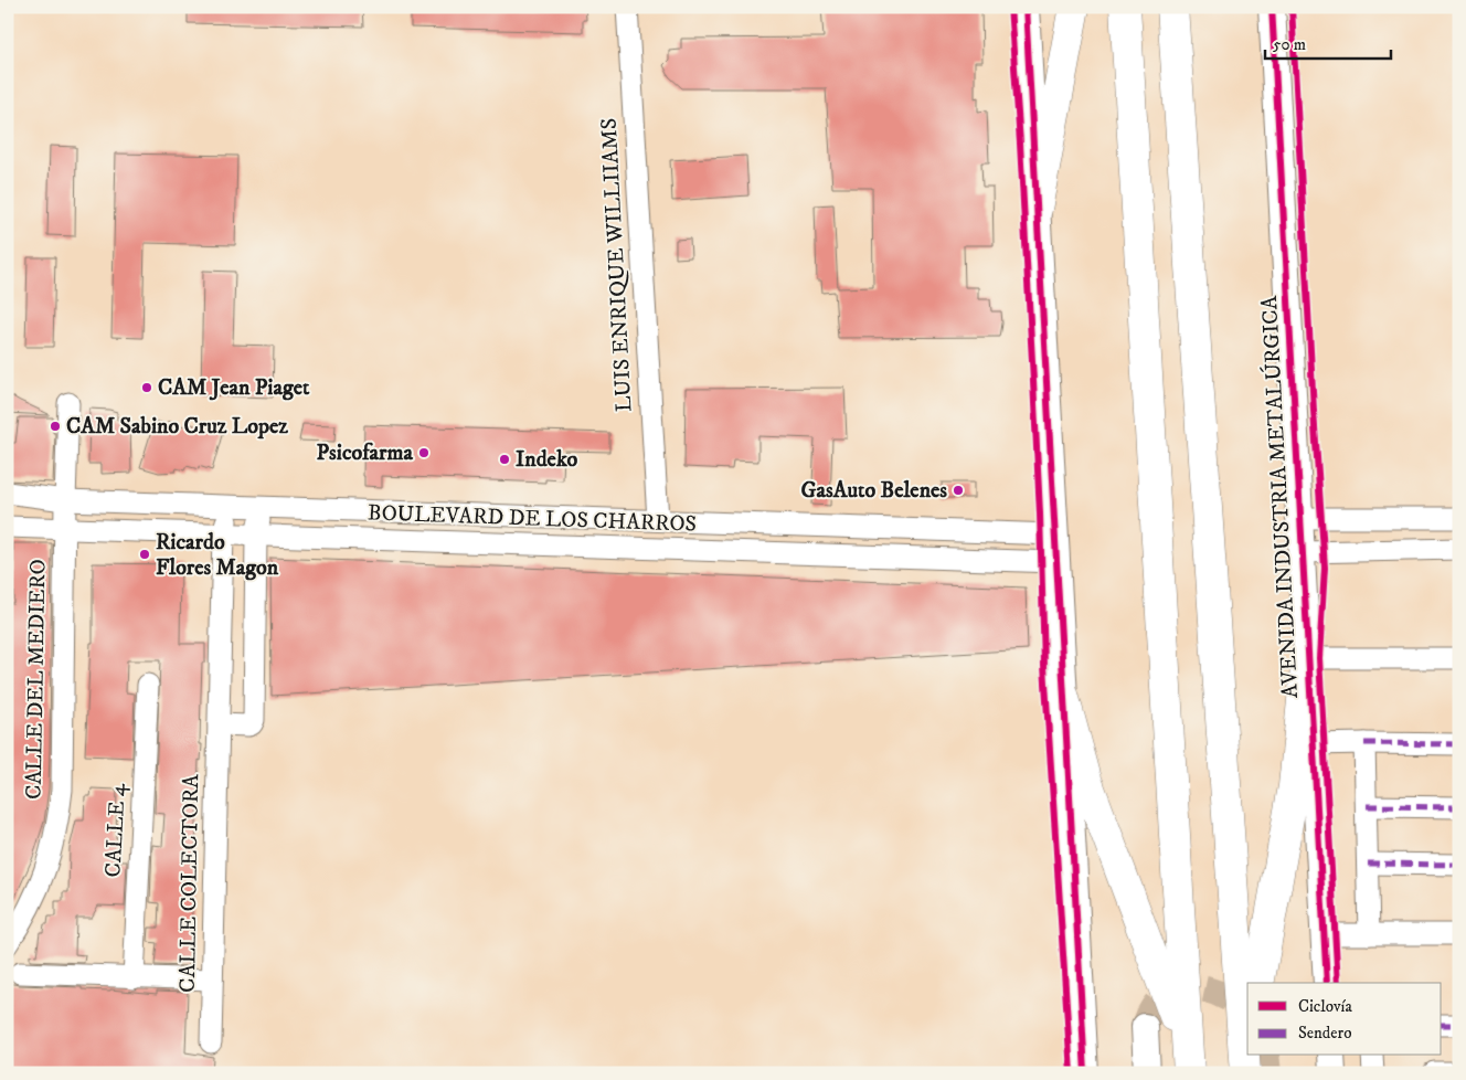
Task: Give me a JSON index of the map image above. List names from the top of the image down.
{
  "streets": {
    "main road": ["AVENIDA INDUSTRIA METALÚRGICA"],
    "street": [
      "LUIS ENRIQUE WILLIIAMS",
      "BOULEVARD DE LOS CHARROS",
      "CALLE DEL MEDIERO",
      "CALLE 4",
      "CALLE COLECTORA"
    ]
  },
  "crossings": [
    ["LUIS ENRIQUE WILLIIAMS", "BOULEVARD DE LOS CHARROS"],
    ["BOULEVARD DE LOS CHARROS", "CALLE DEL MEDIERO"],
    ["BOULEVARD DE LOS CHARROS", "CALLE COLECTORA"]
  ],
  "places": [
    "CAM Jean Piaget",
    "CAM Sabino Cruz Lopez",
    "Psicofarma",
    "Indeko",
    "GasAuto Belenes",
    "Ricardo Flores Magon"
  ],
  "legend": ["Ciclovía", "Sendero"],
  "scale_bar": "50 m"
}
